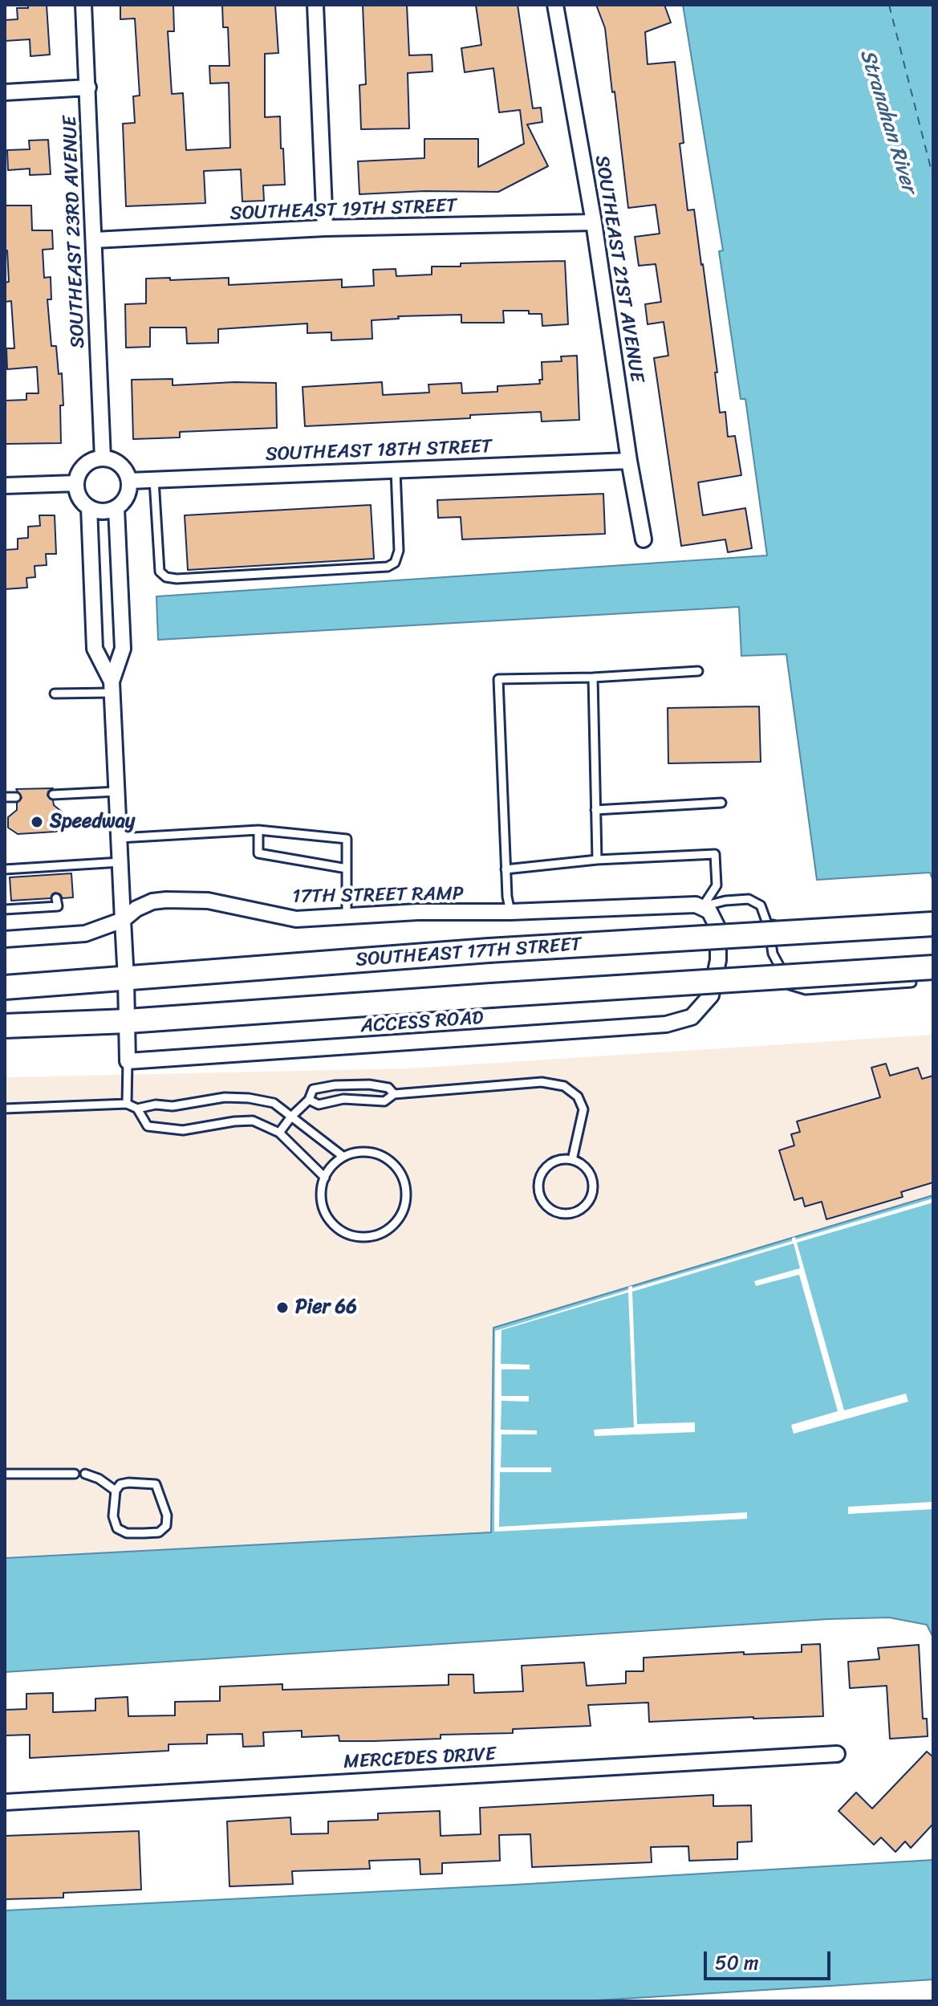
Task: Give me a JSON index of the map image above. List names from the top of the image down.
{
  "streets": {
    "main road": ["SOUTHEAST 17TH STREET"],
    "street": [
      "SOUTHEAST 19TH STREET",
      "SOUTHEAST 23RD AVENUE",
      "SOUTHEAST 21ST AVENUE",
      "SOUTHEAST 18TH STREET",
      "17TH STREET RAMP",
      "ACCESS ROAD",
      "MERCEDES DRIVE"
    ]
  },
  "crossings": [
    ["SOUTHEAST 19TH STREET", "SOUTHEAST 23RD AVENUE"],
    ["SOUTHEAST 19TH STREET", "SOUTHEAST 21ST AVENUE"],
    ["SOUTHEAST 23RD AVENUE", "SOUTHEAST 18TH STREET"],
    ["SOUTHEAST 21ST AVENUE", "SOUTHEAST 18TH STREET"],
    ["17TH STREET RAMP", "ACCESS ROAD"]
  ],
  "water": ["Stranahan River"],
  "places": ["Speedway", "Pier 66"],
  "scale_bar": "50 m"
}
